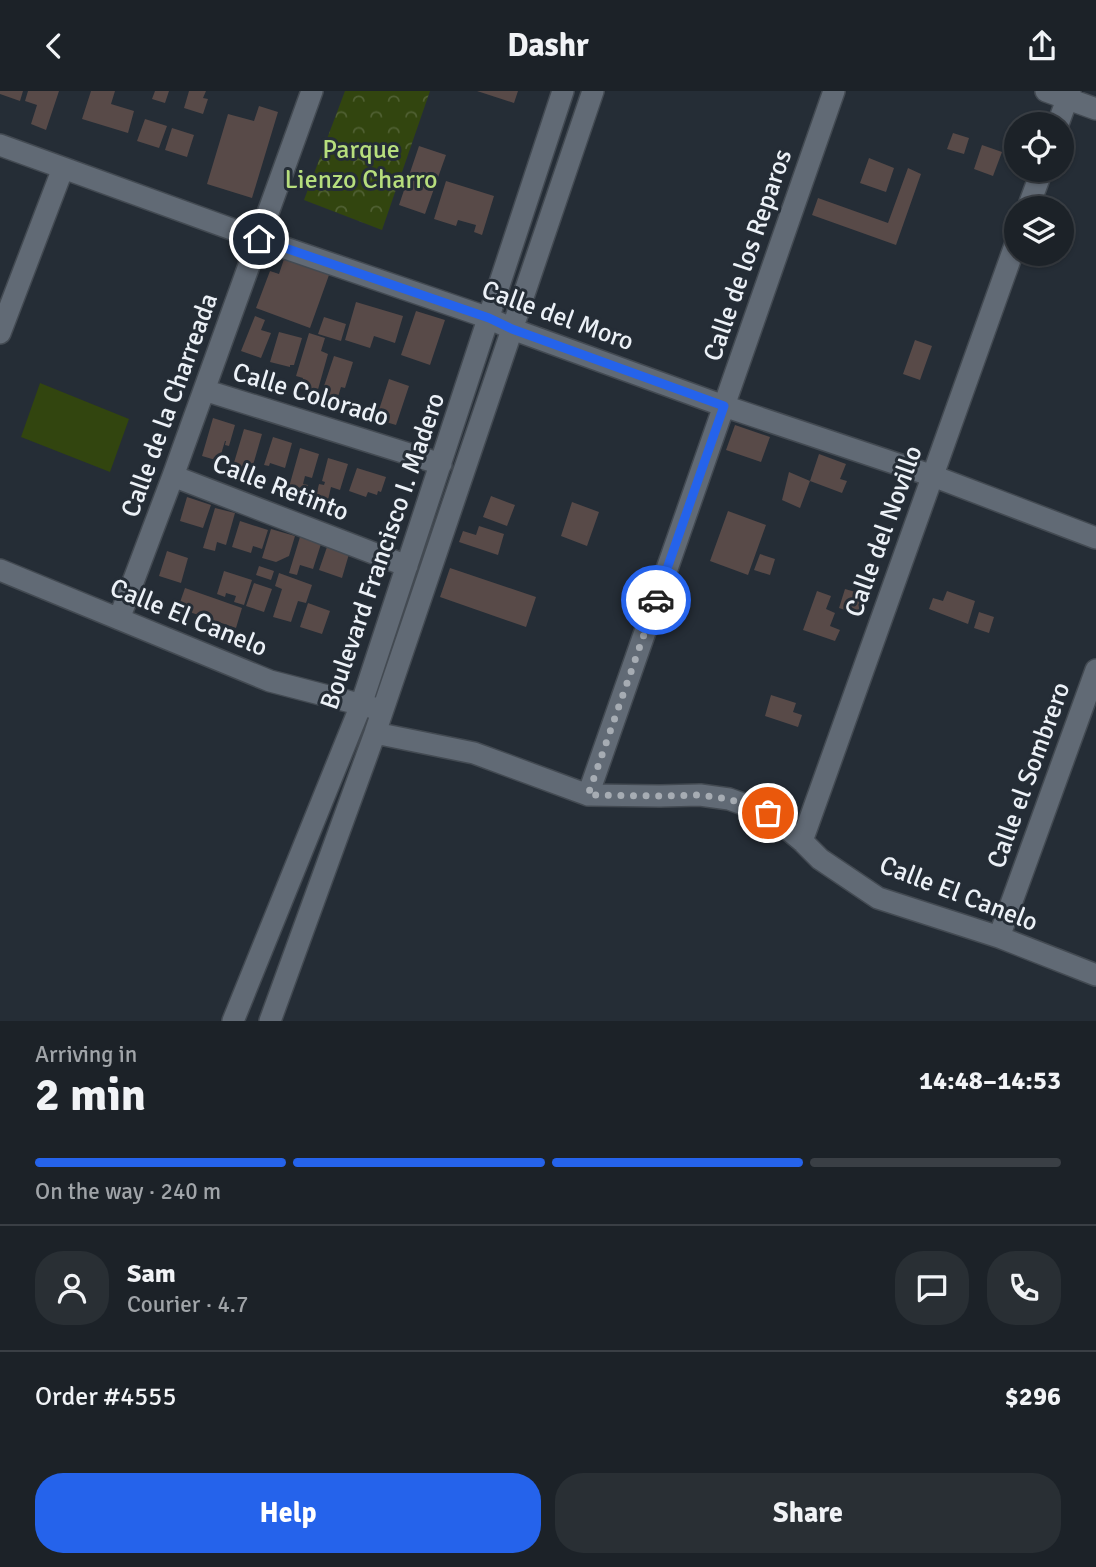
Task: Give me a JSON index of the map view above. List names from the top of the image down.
{
  "streets": {
    "street": [
      "Calle de los Reparos",
      "Calle del Moro",
      "Calle Colorado",
      "Calle de la Charreada",
      "Calle Retinto",
      "Calle del Novillo",
      "Boulevard Francisco I. Madero",
      "Calle El Canelo",
      "Calle el Sombrero"
    ]
  },
  "crossings": [
    ["Calle de los Reparos", "Calle del Moro"],
    ["Calle de los Reparos", "Calle El Canelo"],
    ["Calle del Moro", "Calle de la Charreada"],
    ["Calle del Moro", "Calle del Novillo"],
    ["Calle del Moro", "Boulevard Francisco I. Madero"],
    ["Calle Colorado", "Calle de la Charreada"],
    ["Calle Colorado", "Boulevard Francisco I. Madero"],
    ["Calle de la Charreada", "Calle Retinto"],
    ["Calle de la Charreada", "Calle El Canelo"],
    ["Calle Retinto", "Boulevard Francisco I. Madero"],
    ["Calle del Novillo", "Calle El Canelo"],
    ["Boulevard Francisco I. Madero", "Calle El Canelo"],
    ["Calle El Canelo", "Calle el Sombrero"]
  ],
  "parks": ["Parque Lienzo Charro"],
  "page": {
    "header": "Dashr",
    "heading": ["2 min", "Arriving in", "14:48–14:53"],
    "panel": [
      "Sam",
      "Courier · 4.7",
      "Order #4555",
      "$296"
    ],
    "bar": "On the way · 240 m",
    "buttons": ["Help", "Share"]
  }
}
